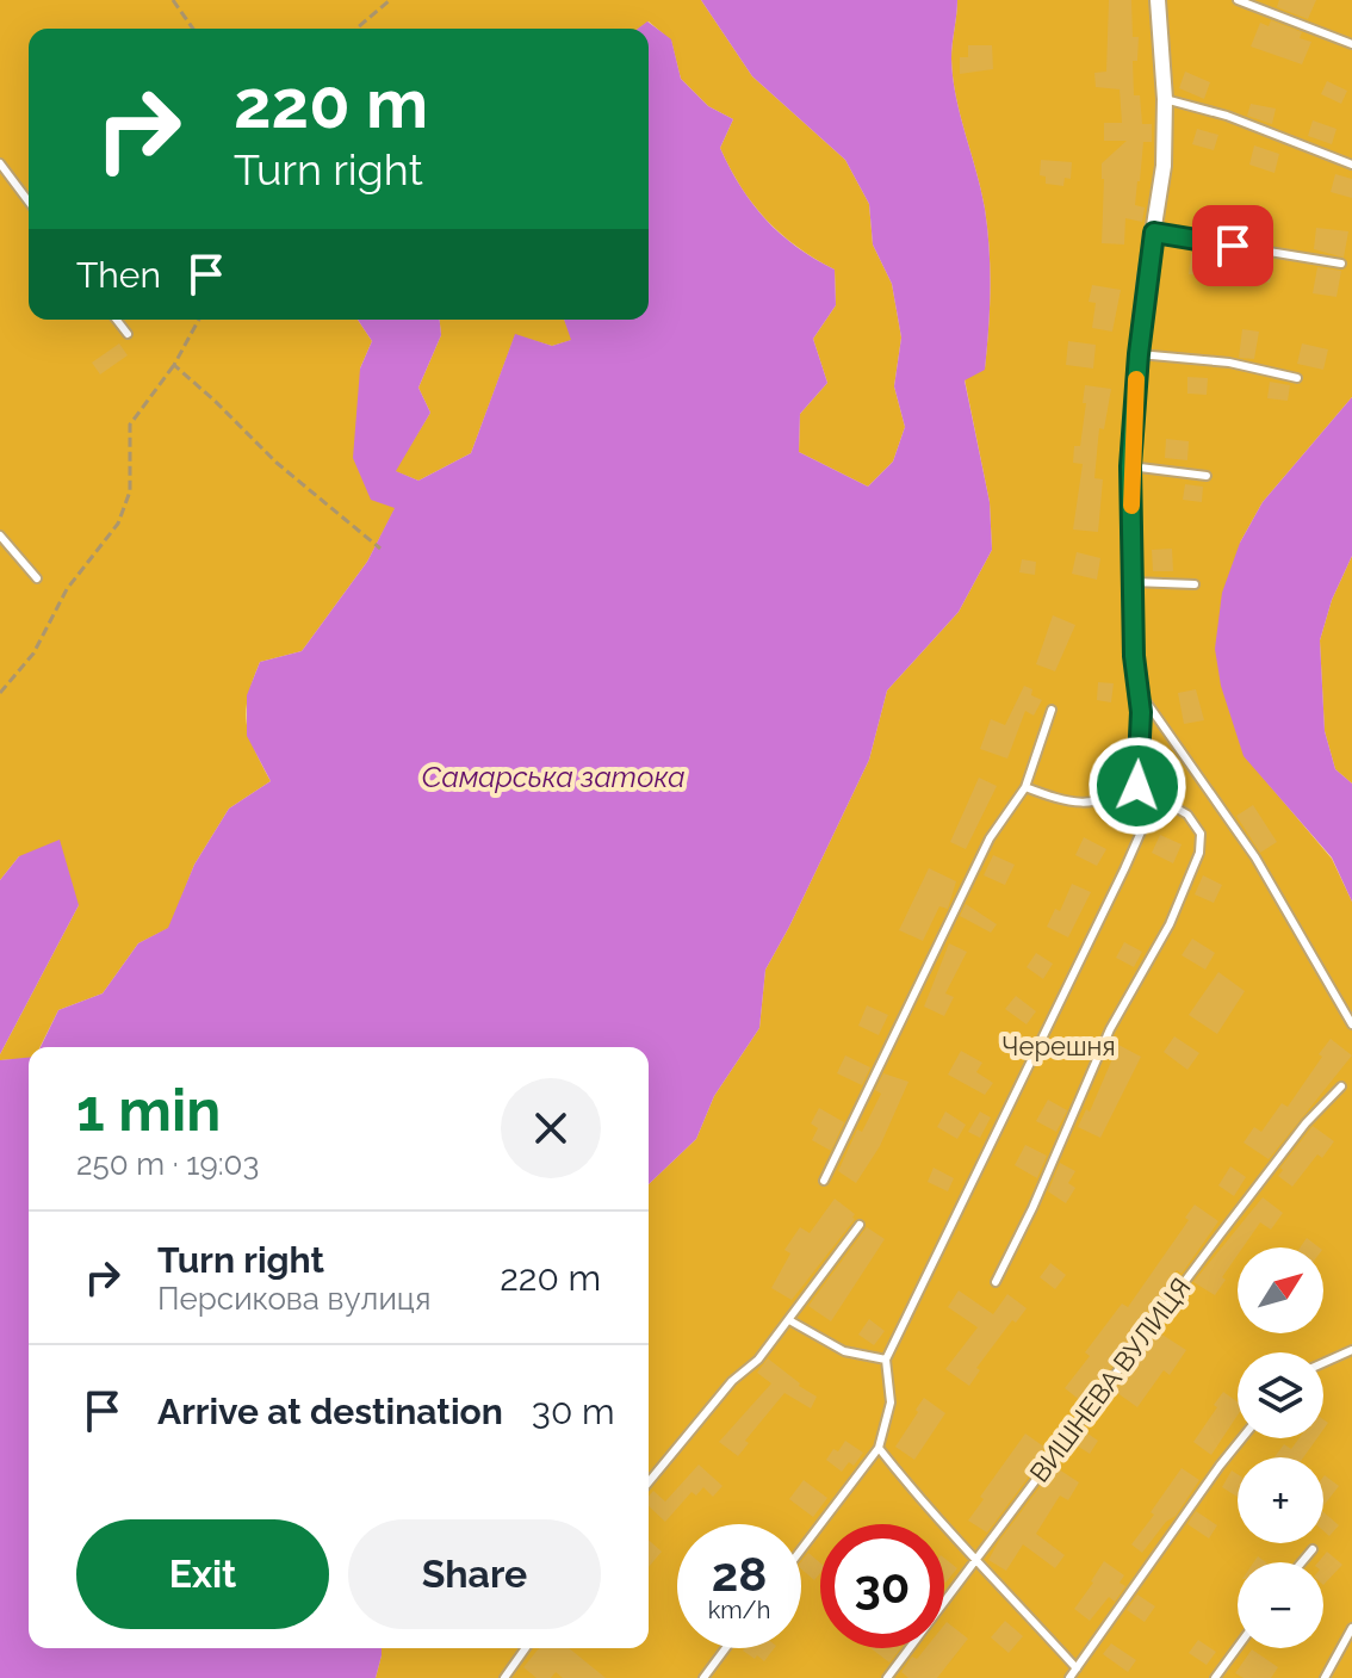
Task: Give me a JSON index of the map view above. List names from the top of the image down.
{
  "streets": {
    "lane": ["ВИШНЕВА ВУЛИЦЯ"]
  },
  "water": ["Самарська затока"],
  "parks": ["Черешня"],
  "north": "top right",
  "page": {
    "turn": ["220 m", "Turn right"],
    "then": "Then",
    "heading": ["1 min", "250 m · 19:03"],
    "list": [
      {
        "name": "Turn right",
        "note": "Персикова вулиця",
        "value": "220 m"
      },
      {
        "name": "Arrive at destination",
        "value": "30 m"
      }
    ],
    "map_buttons": ["+", "−"],
    "buttons": ["Exit", "Share"],
    "speed": "28 km/h",
    "limit": "30"
  }
}
